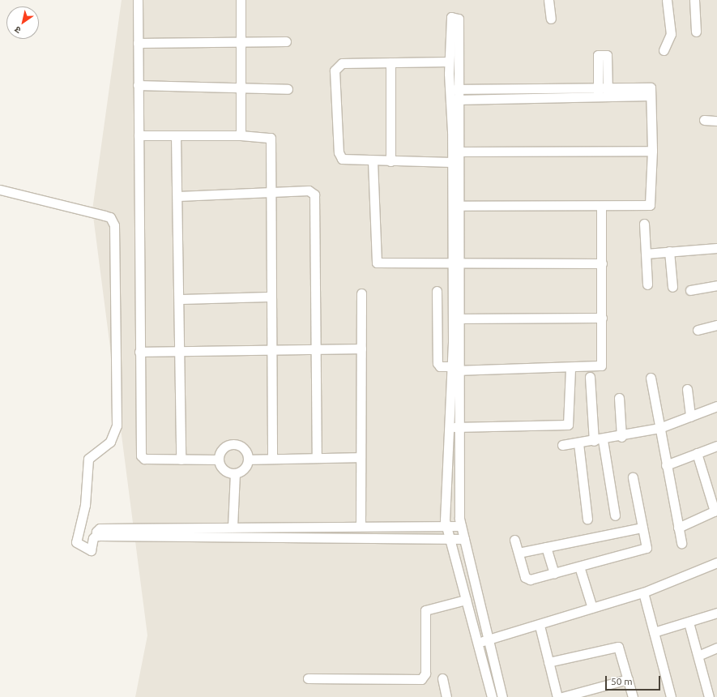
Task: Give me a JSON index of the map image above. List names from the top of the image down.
{
  "scale_bar": "50 m",
  "north": "bottom left"
}
